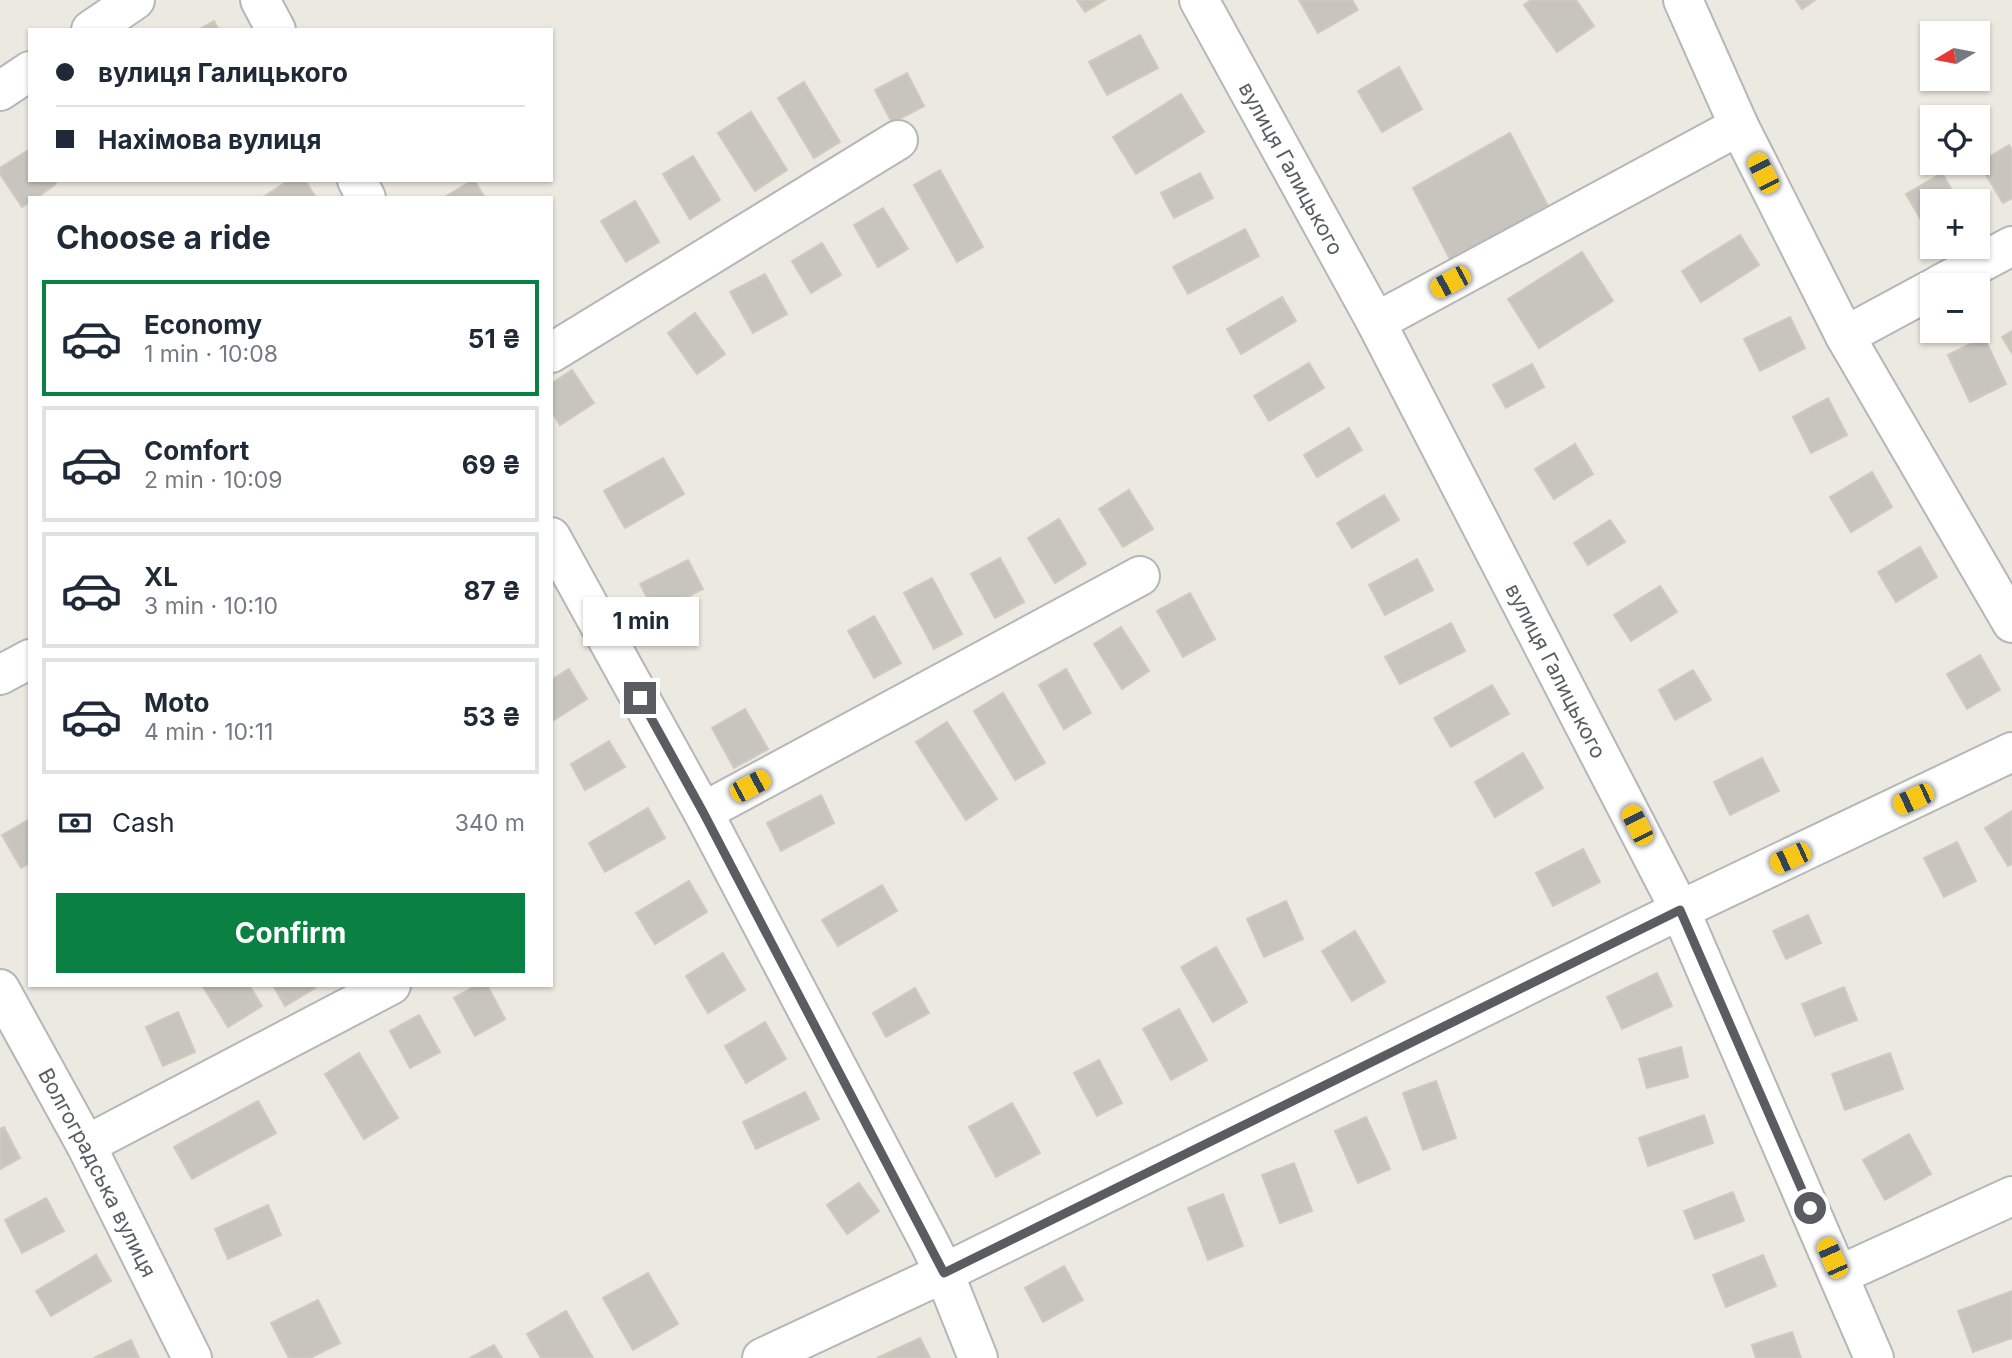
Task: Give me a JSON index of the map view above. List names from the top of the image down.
{
  "streets": {
    "street": ["вулиця Галицького", "Волгоградська вулиця"]
  },
  "north": "left",
  "page": {
    "map_buttons": ["+", "−"],
    "banner": ["вулиця Галицького", "Нахімова вулиця"],
    "heading": "Choose a ride",
    "list": [
      {
        "name": "Economy",
        "note": "1 min · 10:08",
        "value": "51 ₴"
      },
      {
        "name": "Comfort",
        "note": "2 min · 10:09",
        "value": "69 ₴"
      },
      {
        "name": "XL",
        "note": "3 min · 10:10",
        "value": "87 ₴"
      },
      {
        "name": "Moto",
        "note": "4 min · 10:11",
        "value": "53 ₴"
      }
    ],
    "bubble": "1 min",
    "pay": ["Cash", "340 m"],
    "buttons": "Confirm"
  }
}
